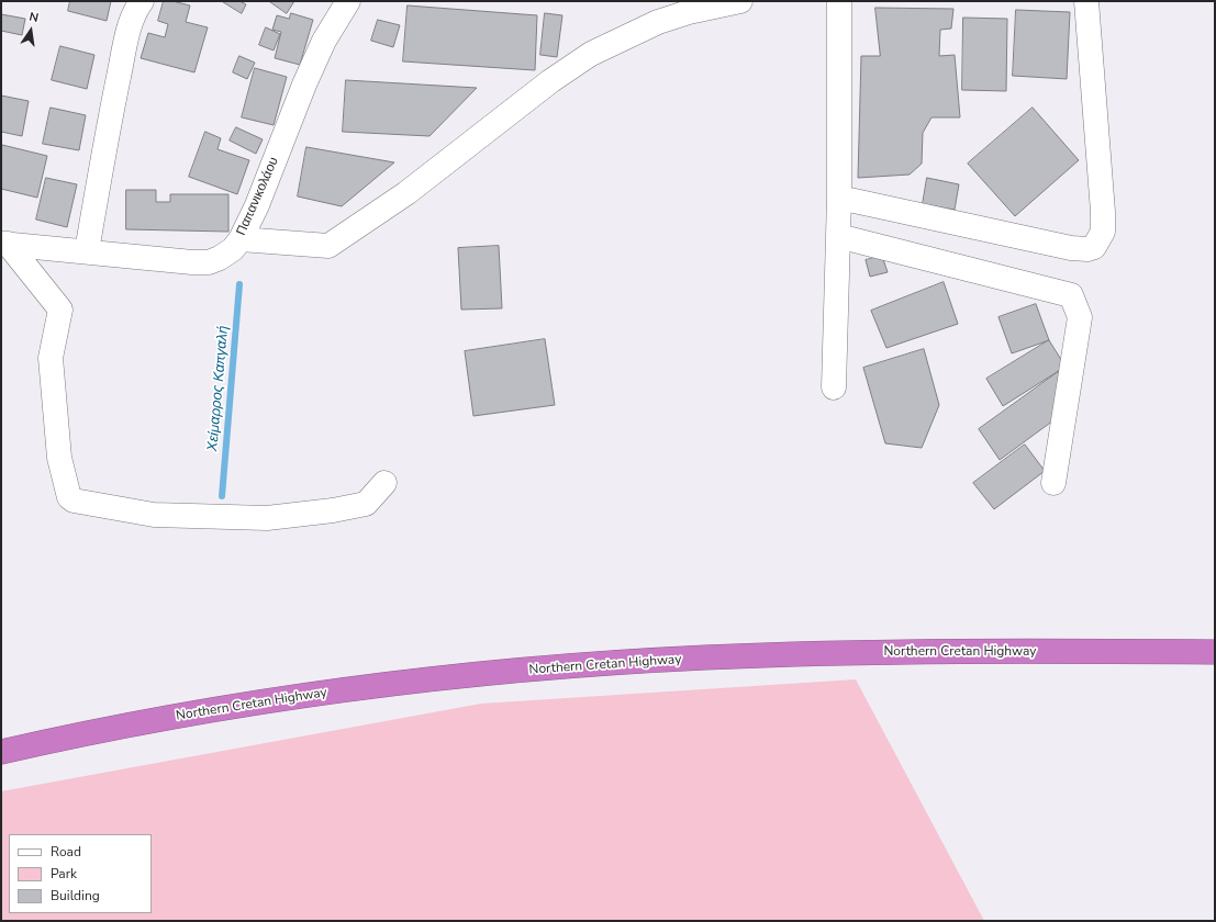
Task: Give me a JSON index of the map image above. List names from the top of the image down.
{
  "streets": {
    "highway": ["Northern Cretan Highway"],
    "street": ["Παπανικολάου"]
  },
  "water": ["Χείμαρρος Καπγαλή"],
  "legend": ["Road", "Park", "Building"],
  "north": "top"
}
